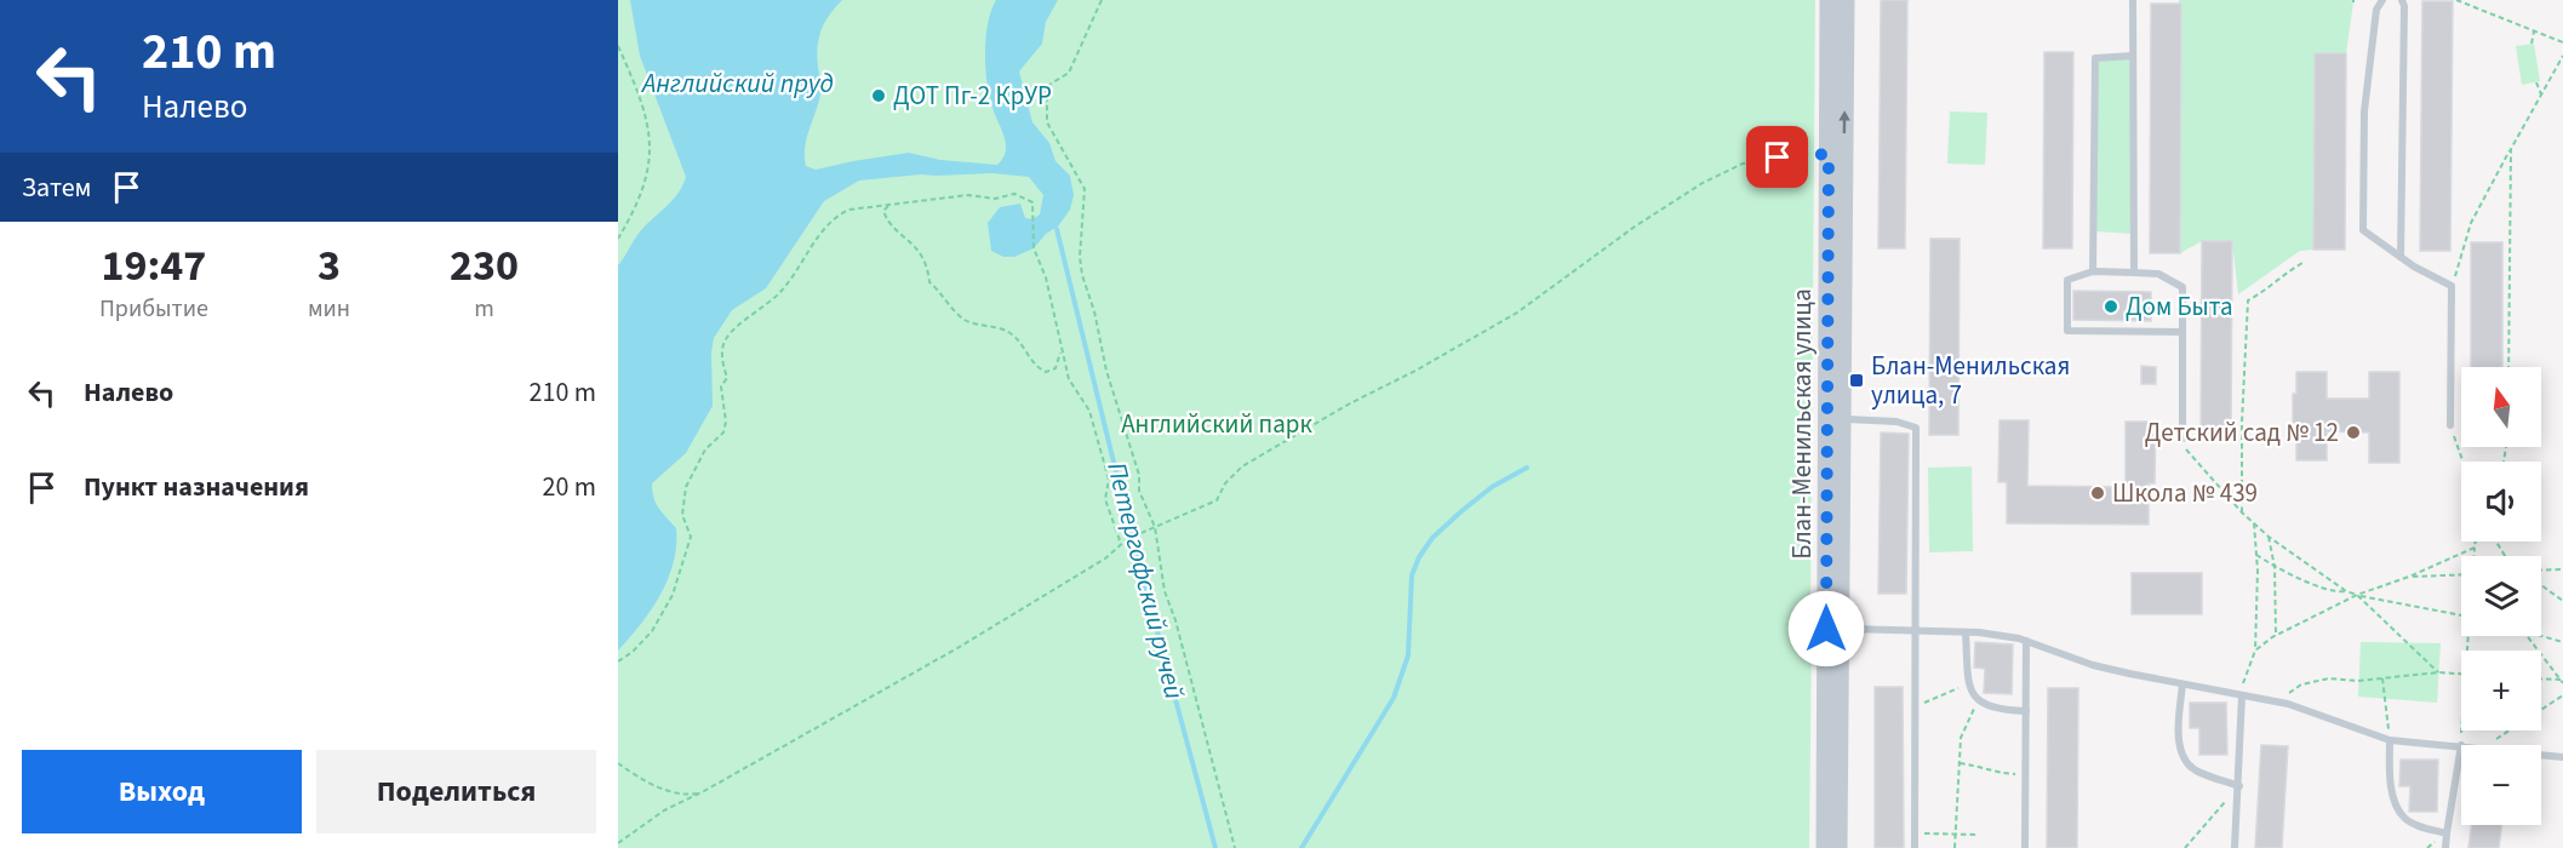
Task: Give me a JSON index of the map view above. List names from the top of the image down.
{
  "streets": {
    "street": ["Блан-Менильская улица"]
  },
  "water": ["Английский пруд", "Петергофский ручей"],
  "parks": ["Английский парк"],
  "places": {
    "other": [
      "ДОТ Пг-2 КрУР",
      "Дом Быта",
      "Детский сад № 12",
      "Школа № 439"
    ],
    "transit": ["Блан-Менильская улица, 7"]
  },
  "north": "top",
  "page": {
    "turn": ["210 m", "Налево"],
    "then": "Затем",
    "eta": [
      "19:47",
      "Прибытие",
      "3",
      "мин",
      "230",
      "m"
    ],
    "list": [
      {
        "name": "Налево",
        "value": "210 m"
      },
      {
        "name": "Пункт назначения",
        "value": "20 m"
      }
    ],
    "map_buttons": ["+", "−"],
    "buttons": ["Выход", "Поделиться"]
  }
}
